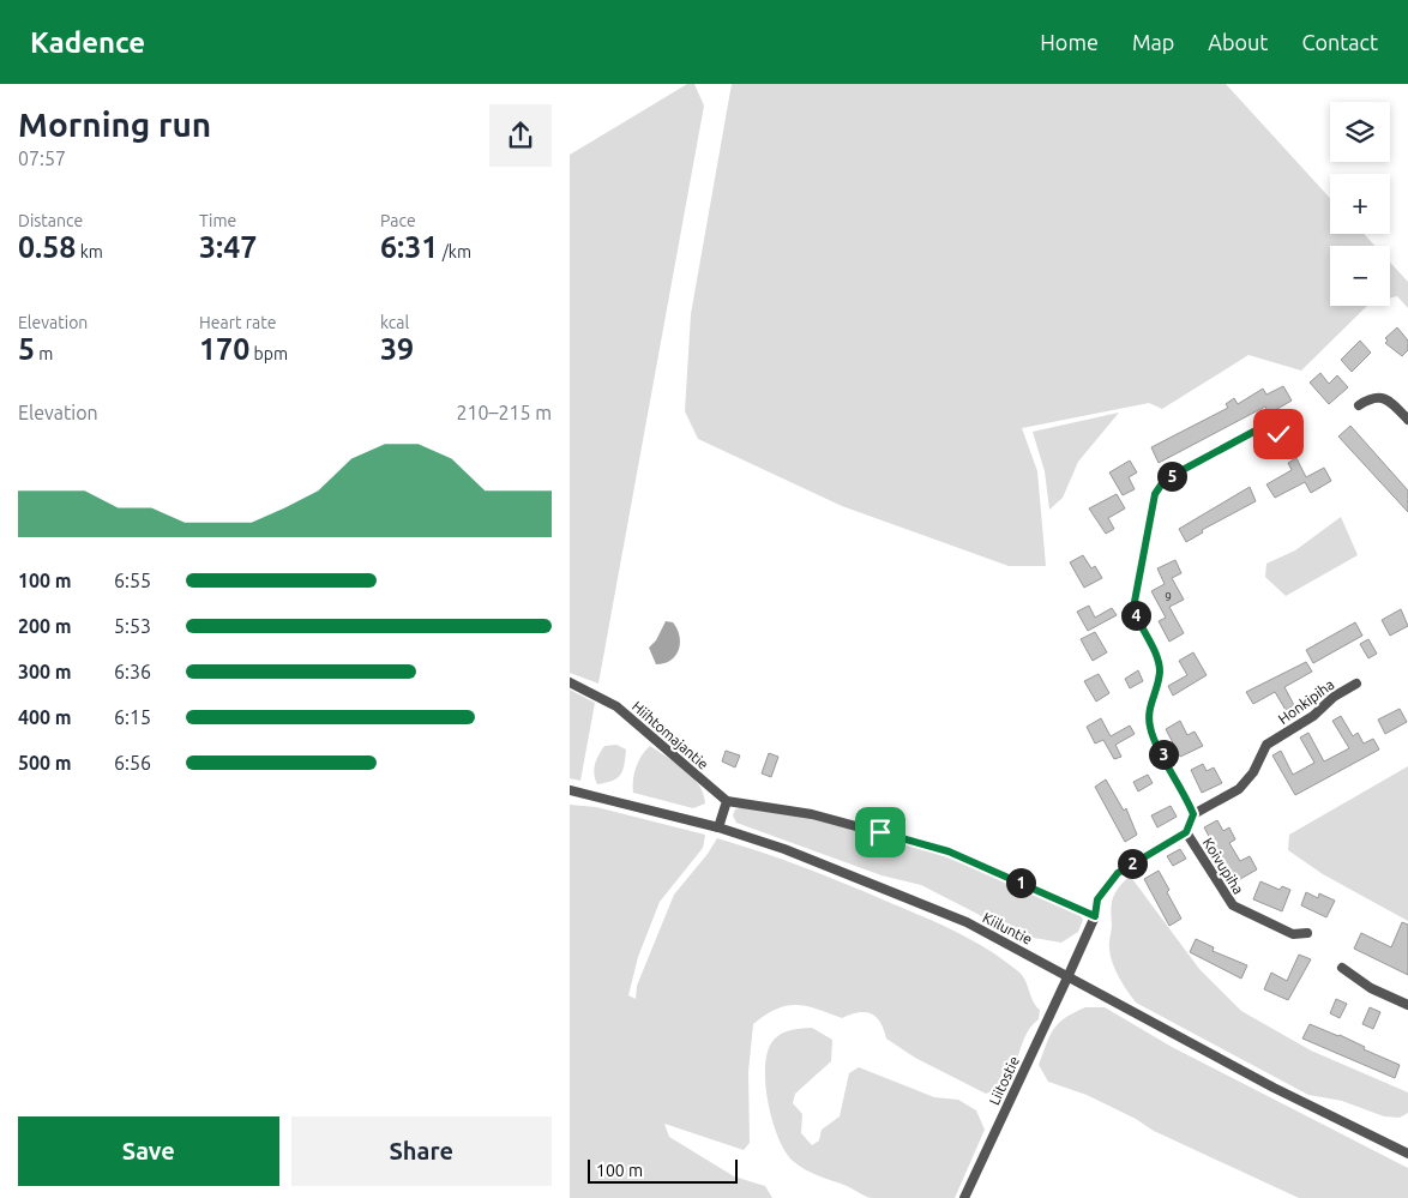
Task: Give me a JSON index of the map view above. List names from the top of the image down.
{
  "streets": {
    "street": [
      "Honkipiha",
      "Hiihtomajantie",
      "Koivupiha",
      "Kiiluntie",
      "Liitostie"
    ]
  },
  "crossings": [
    ["Kiiluntie", "Liitostie"]
  ],
  "house_numbers": ["9"],
  "scale_bar": "100 m",
  "page": {
    "header": "Kadence",
    "nav": [
      "Home",
      "Map",
      "About",
      "Contact"
    ],
    "heading": ["Morning run", "07:57"],
    "map_buttons": ["+", "−"],
    "stats": [
      ["Distance", "0.58 km"],
      ["Time", "3:47"],
      ["Pace", "6:31 /km"],
      ["Elevation", "5 m"],
      ["Heart rate", "170 bpm"],
      ["kcal", "39"]
    ],
    "chart": ["Elevation", "210–215 m"],
    "pins": [
      "5",
      "4",
      "3",
      "2",
      "1"
    ],
    "list": [
      {
        "name": "100 m",
        "note": "6:55"
      },
      {
        "name": "200 m",
        "note": "5:53"
      },
      {
        "name": "300 m",
        "note": "6:36"
      },
      {
        "name": "400 m",
        "note": "6:15"
      },
      {
        "name": "500 m",
        "note": "6:56"
      }
    ],
    "buttons": ["Save", "Share"],
    "scale": "100 m"
  }
}
